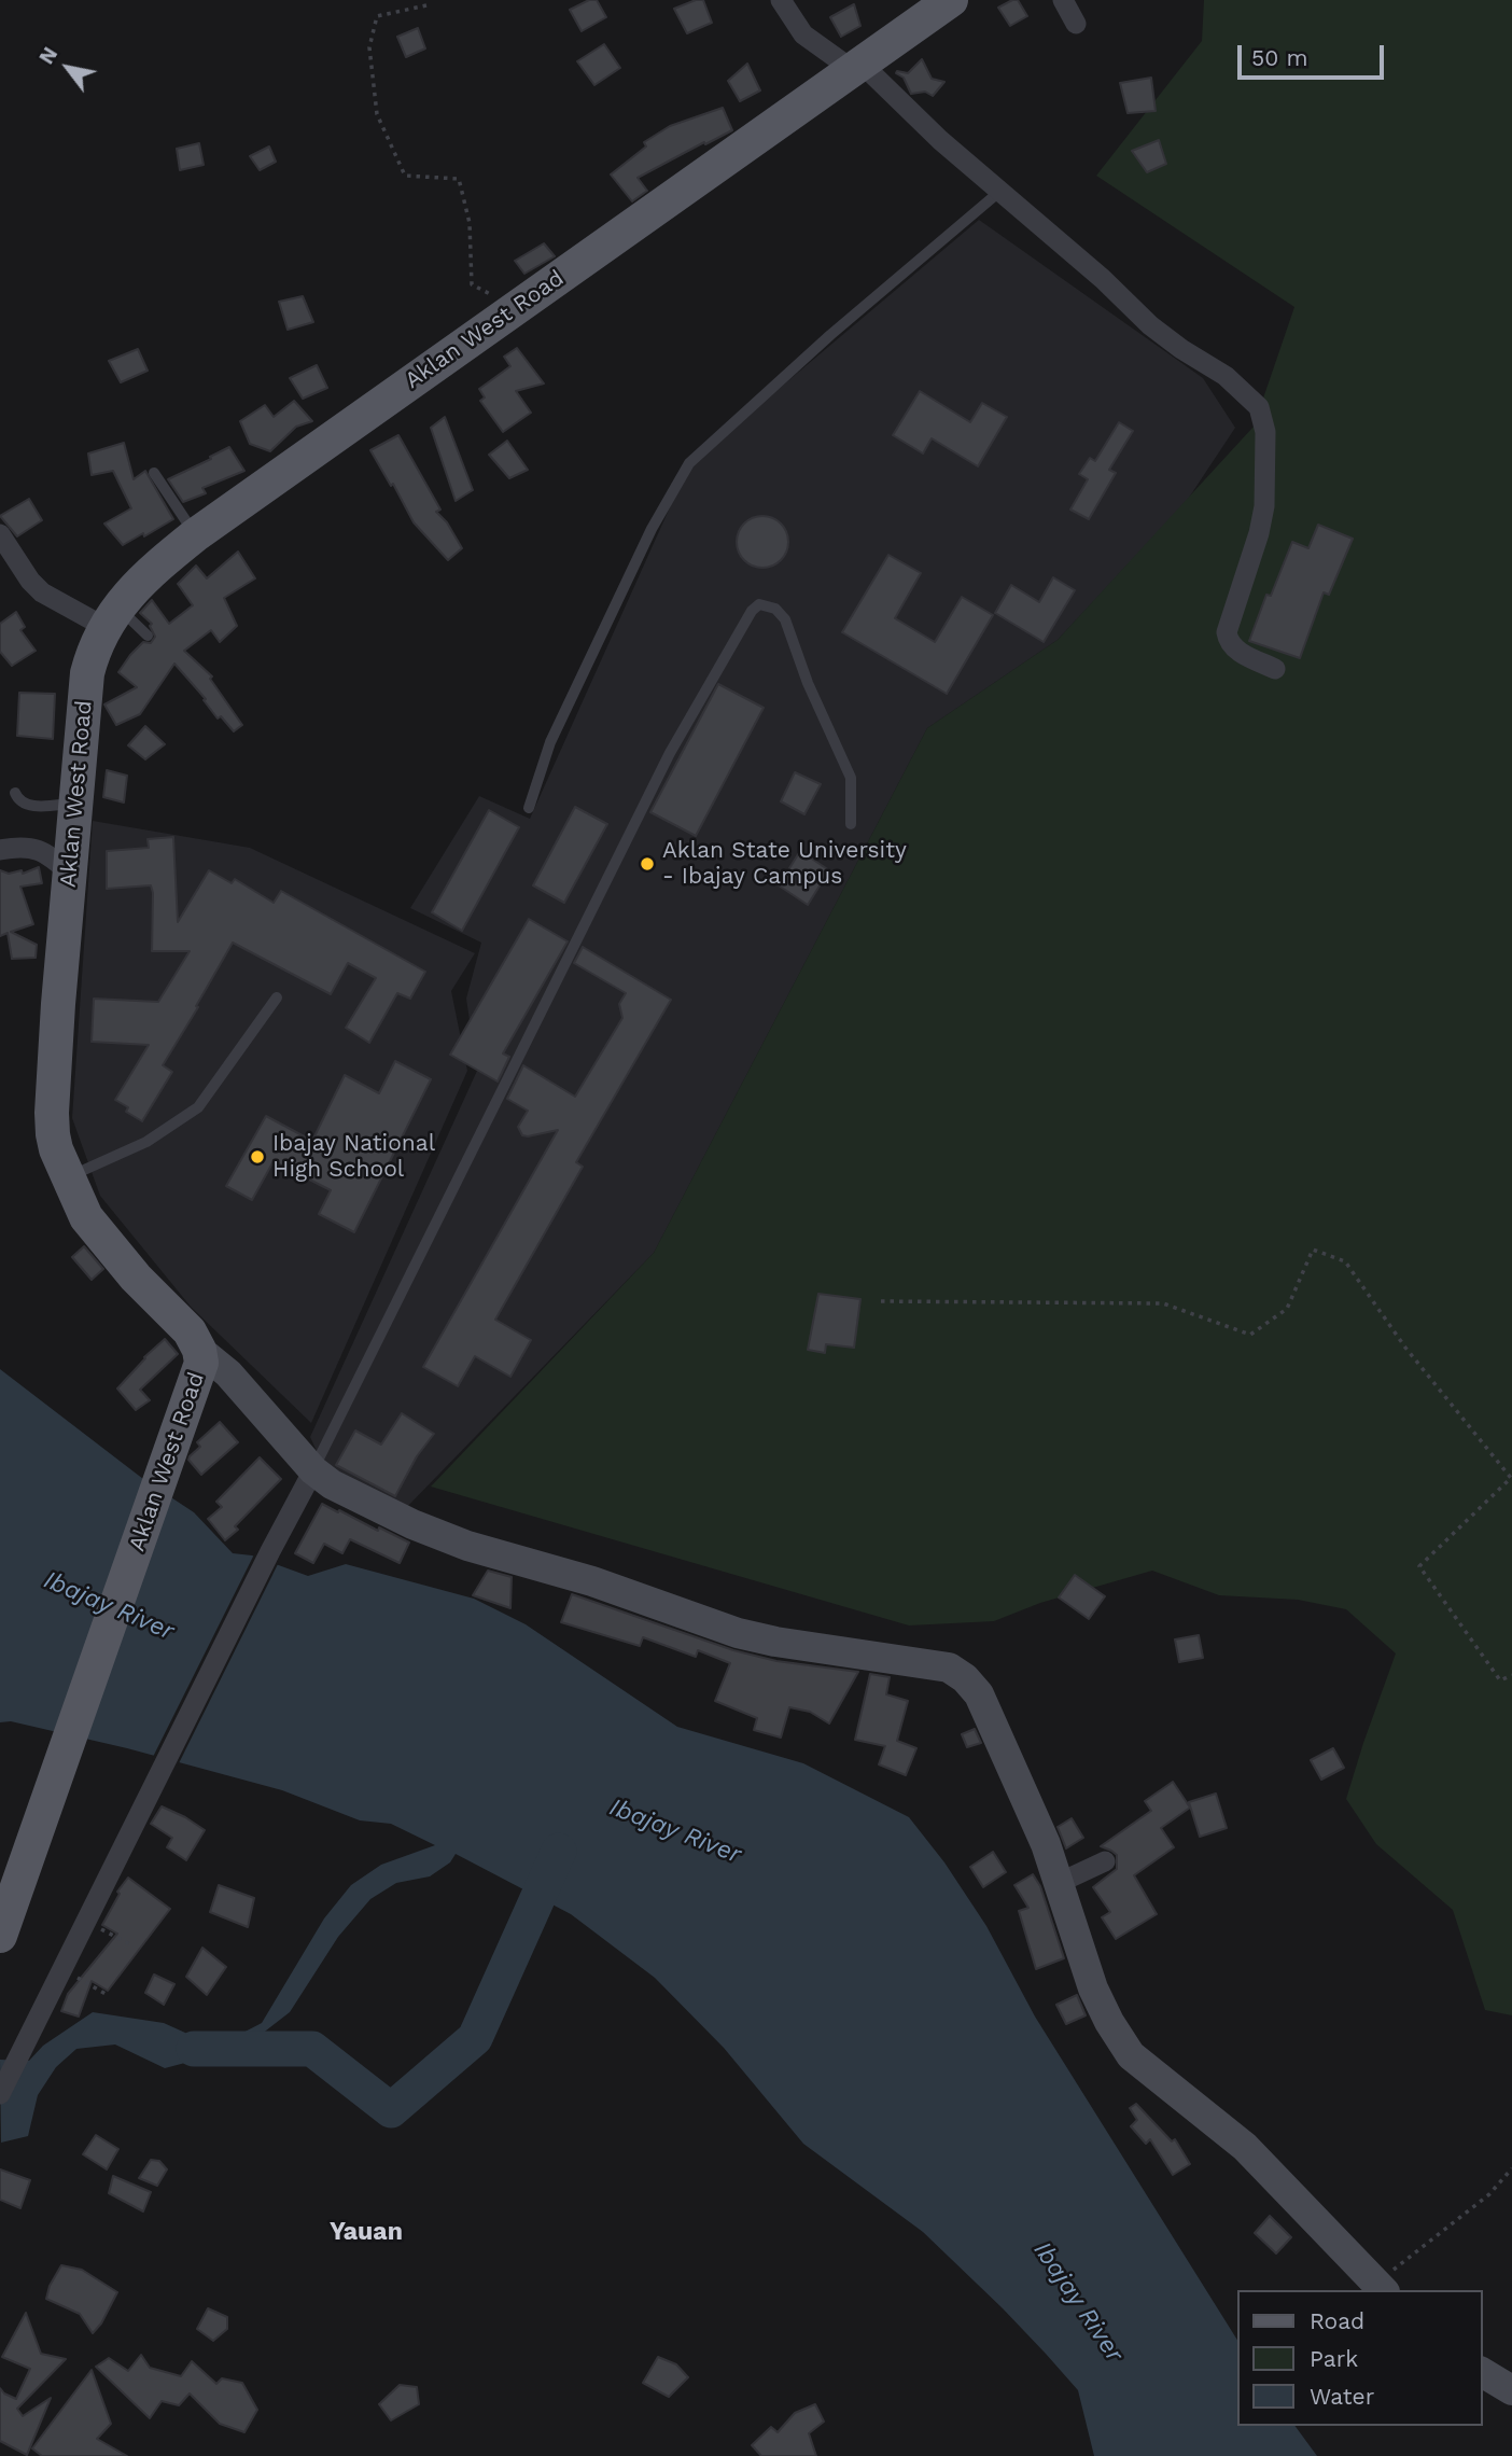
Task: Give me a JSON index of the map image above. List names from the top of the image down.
{
  "streets": {
    "main road": ["Aklan West Road"]
  },
  "districts": ["Yauan"],
  "water": ["Ibajay River"],
  "places": ["Aklan State University - Ibajay Campus", "Ibajay National High School"],
  "legend": ["Road", "Park", "Water"],
  "scale_bar": "50 m",
  "north": "top left"
}
